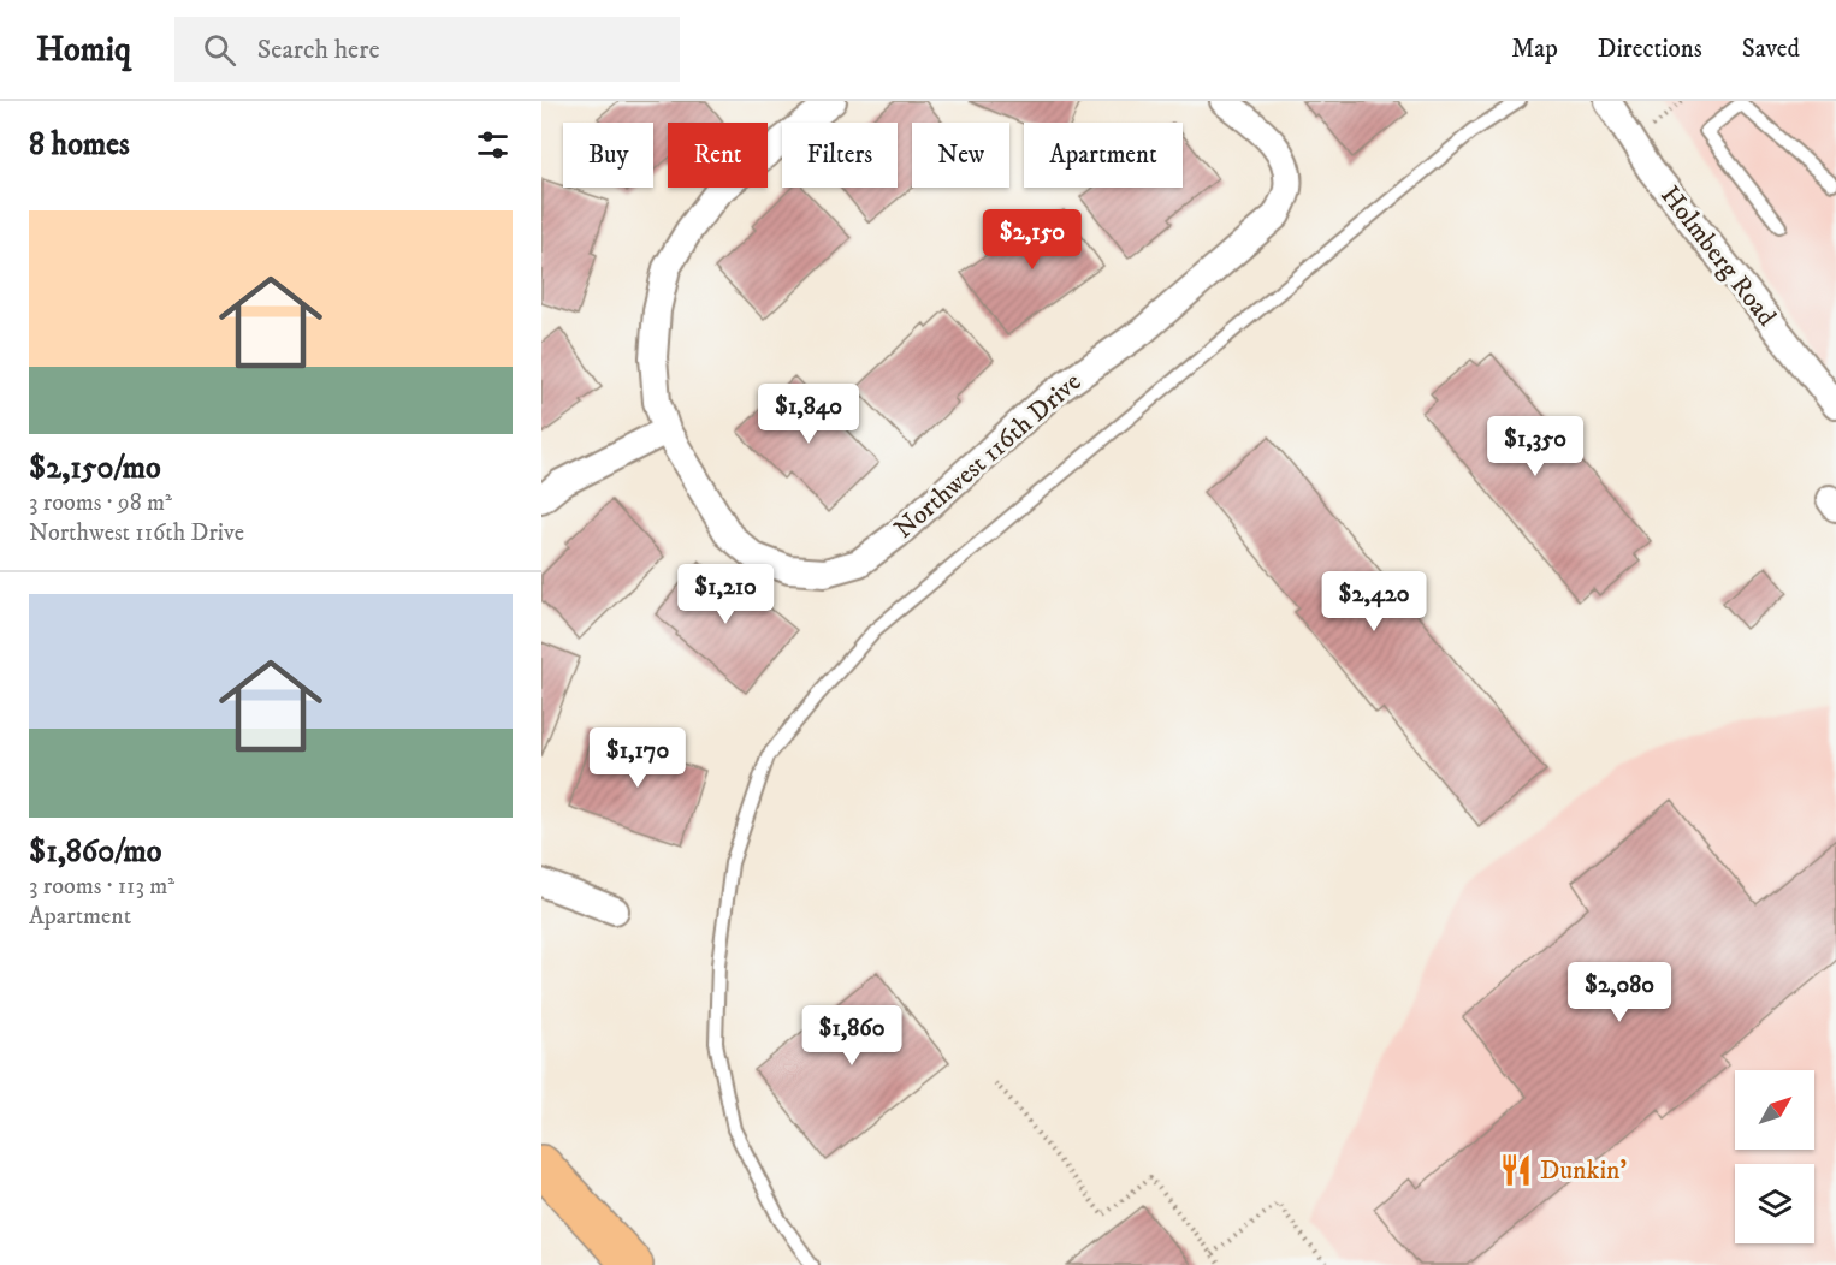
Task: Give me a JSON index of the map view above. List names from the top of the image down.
{
  "streets": {
    "street": ["Holmberg Road", "Northwest 116th Drive"]
  },
  "places": {
    "restaurant": ["Dunkin'"]
  },
  "north": "top right",
  "page": {
    "header": "Homiq",
    "search": "Search here",
    "nav": ["Map", "Directions", "Saved"],
    "heading": "8 homes",
    "chip": [
      "Buy",
      "Rent",
      "Filters",
      "New",
      "Apartment"
    ],
    "list": [
      {
        "name": "$2,150/mo",
        "note": "3 rooms · 98 m² · Northwest 116th Drive"
      },
      {
        "name": "$1,860/mo",
        "note": "3 rooms · 113 m² · Apartment"
      }
    ],
    "price": [
      "$2,150",
      "$1,840",
      "$1,350",
      "$1,210",
      "$2,420",
      "$1,170",
      "$2,080",
      "$1,860"
    ]
  }
}
